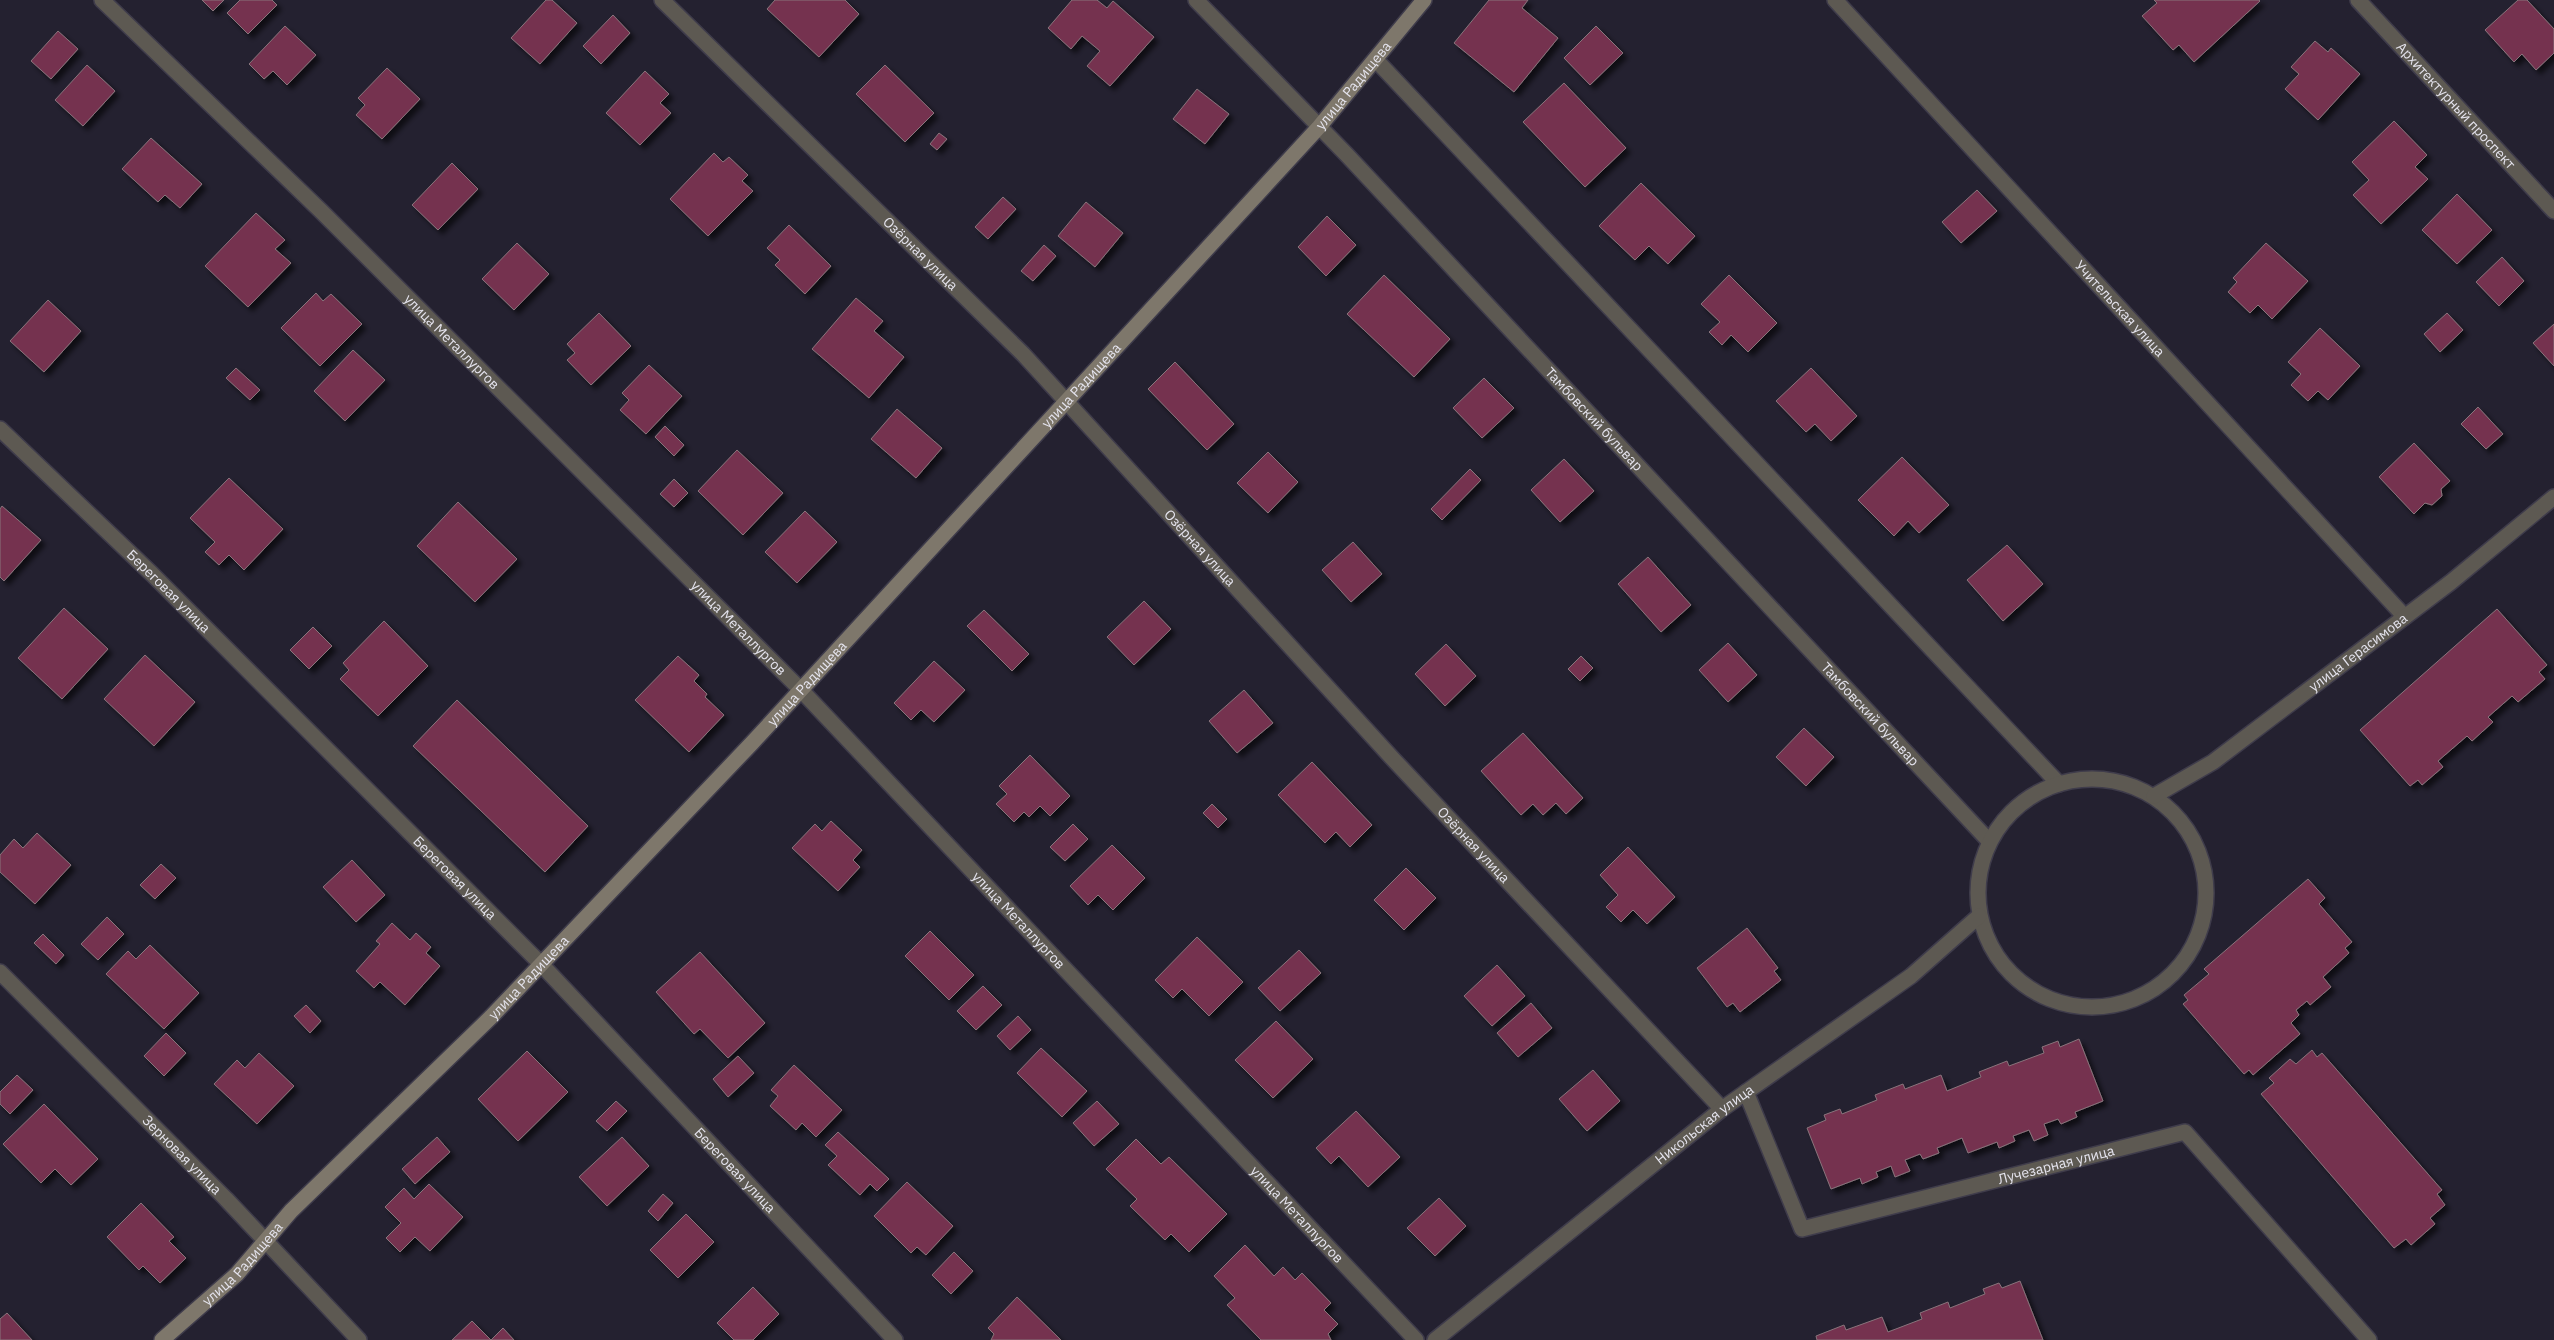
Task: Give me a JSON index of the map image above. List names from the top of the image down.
{
  "streets": {
    "street": [
      "улица Радищева",
      "Архитектурный проспект",
      "Озёрная улица",
      "Учительская улица",
      "улица Металлургов",
      "Тамбовский бульвар",
      "Береговая улица",
      "улица Герасимова",
      "Никольская улица",
      "Зерновая улица",
      "Лучезарная улица"
    ]
  },
  "crossings": [
    ["улица Радищева", "Озёрная улица"],
    ["улица Радищева", "улица Металлургов"],
    ["улица Радищева", "Тамбовский бульвар"],
    ["улица Радищева", "Береговая улица"],
    ["улица Радищева", "Зерновая улица"],
    ["Озёрная улица", "Никольская улица"],
    ["Учительская улица", "улица Герасимова"],
    ["Никольская улица", "Лучезарная улица"]
  ]
}
